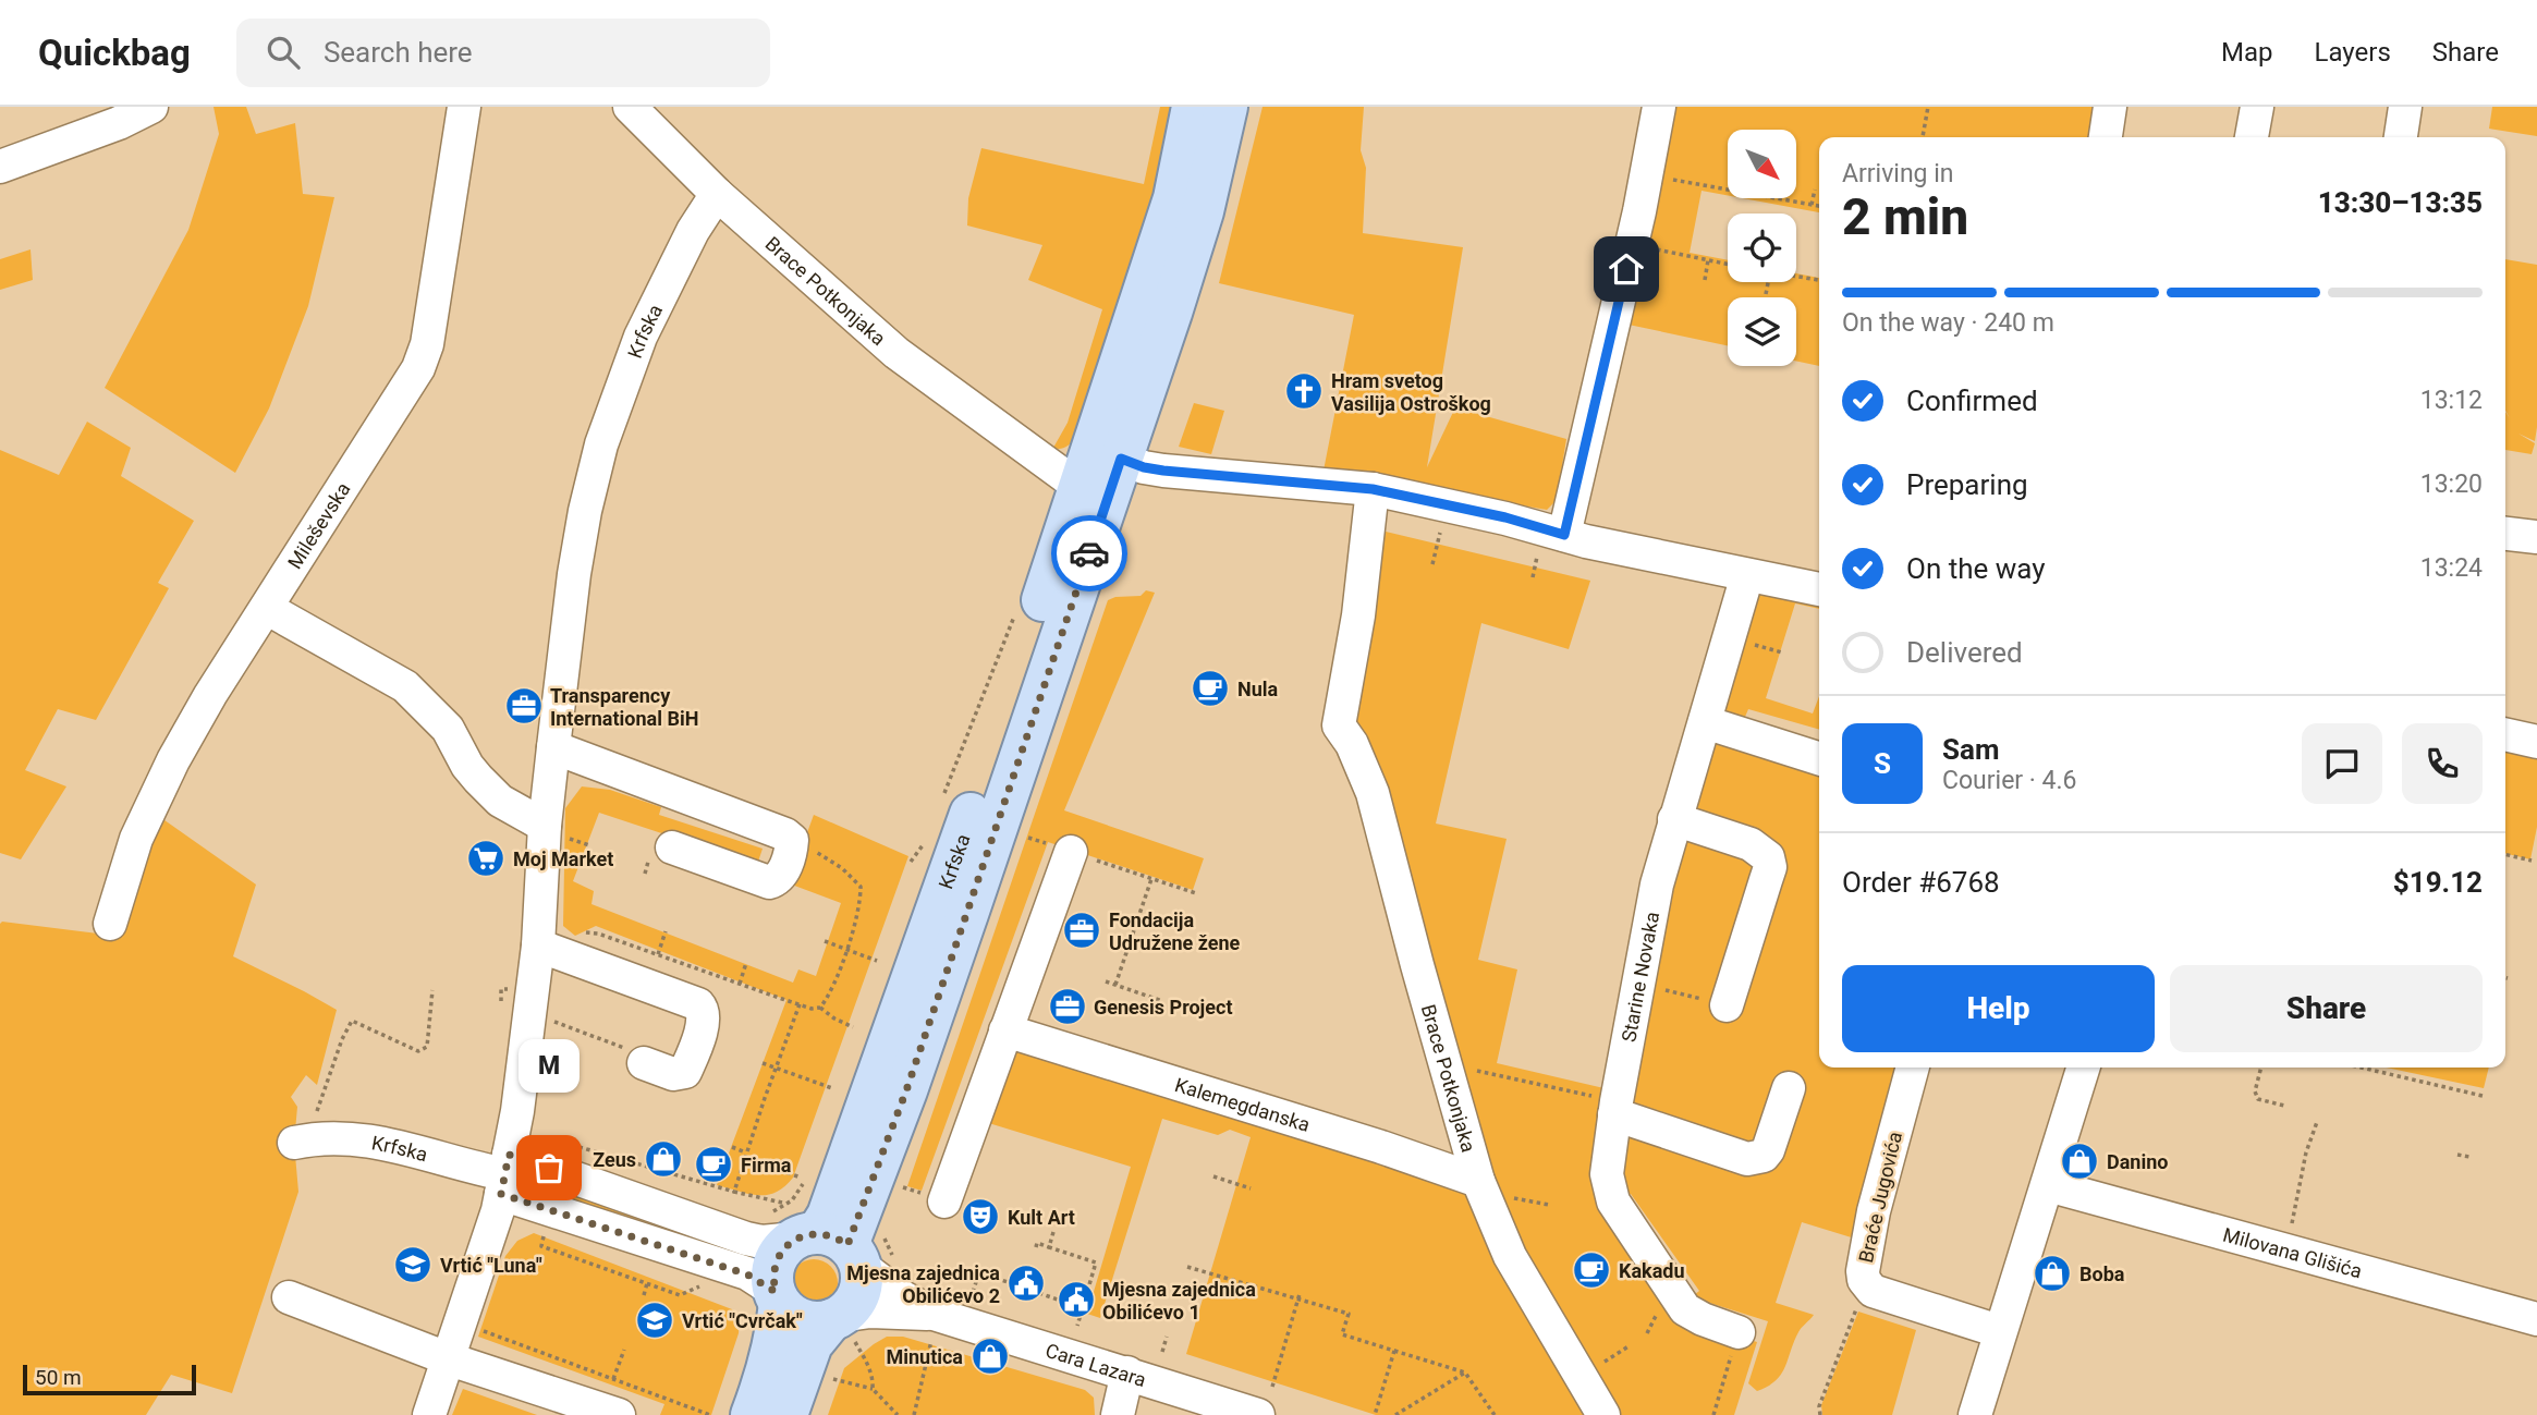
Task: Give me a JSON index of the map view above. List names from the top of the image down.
{
  "streets": {
    "main road": ["Krfska"],
    "street": [
      "Brace Potkonjaka",
      "Mileševska",
      "Starine Novaka",
      "Kalemegdanska",
      "Braće Jugovića",
      "Milovana Glišića",
      "Cara Lazara"
    ]
  },
  "crossings": [
    ["Brace Potkonjaka", "Krfska"],
    ["Brace Potkonjaka", "Kalemegdanska"],
    ["Krfska", "Cara Lazara"]
  ],
  "places": {
    "church": ["Hram svetog Vasilija Ostroškog"],
    "cafe": ["Nula", "Firma", "Kakadu"],
    "office": ["Transparency International BiH", "Fondacija Udružene žene", "Genesis Project"],
    "supermarket": ["Moj Market"],
    "shop": [
      "Zeus",
      "Danino",
      "Boba",
      "Minutica"
    ],
    "other": ["M"],
    "theatre": ["Kult Art"],
    "school or university": ["Vrtić \"Luna\"", "Vrtić \"Cvrčak\""],
    "public building": ["Mjesna zajednica Obilićevo 2", "Mjesna zajednica Obilićevo 1"]
  },
  "scale_bar": "50 m",
  "north": "bottom right",
  "page": {
    "header": "Quickbag",
    "search": "Search here",
    "nav": ["Map", "Layers", "Share"],
    "heading": ["2 min", "Arriving in", "13:30–13:35"],
    "panel": [
      "Sam",
      "Courier · 4.6",
      "Order #6768",
      "$19.12"
    ],
    "bar": "On the way · 240 m",
    "list": [
      ["Confirmed", "13:12"],
      ["Preparing", "13:20"],
      ["On the way", "13:24"],
      "Delivered"
    ],
    "round": "S",
    "buttons": ["Help", "Share"],
    "bubble": "M",
    "scale": "50 m"
  }
}
